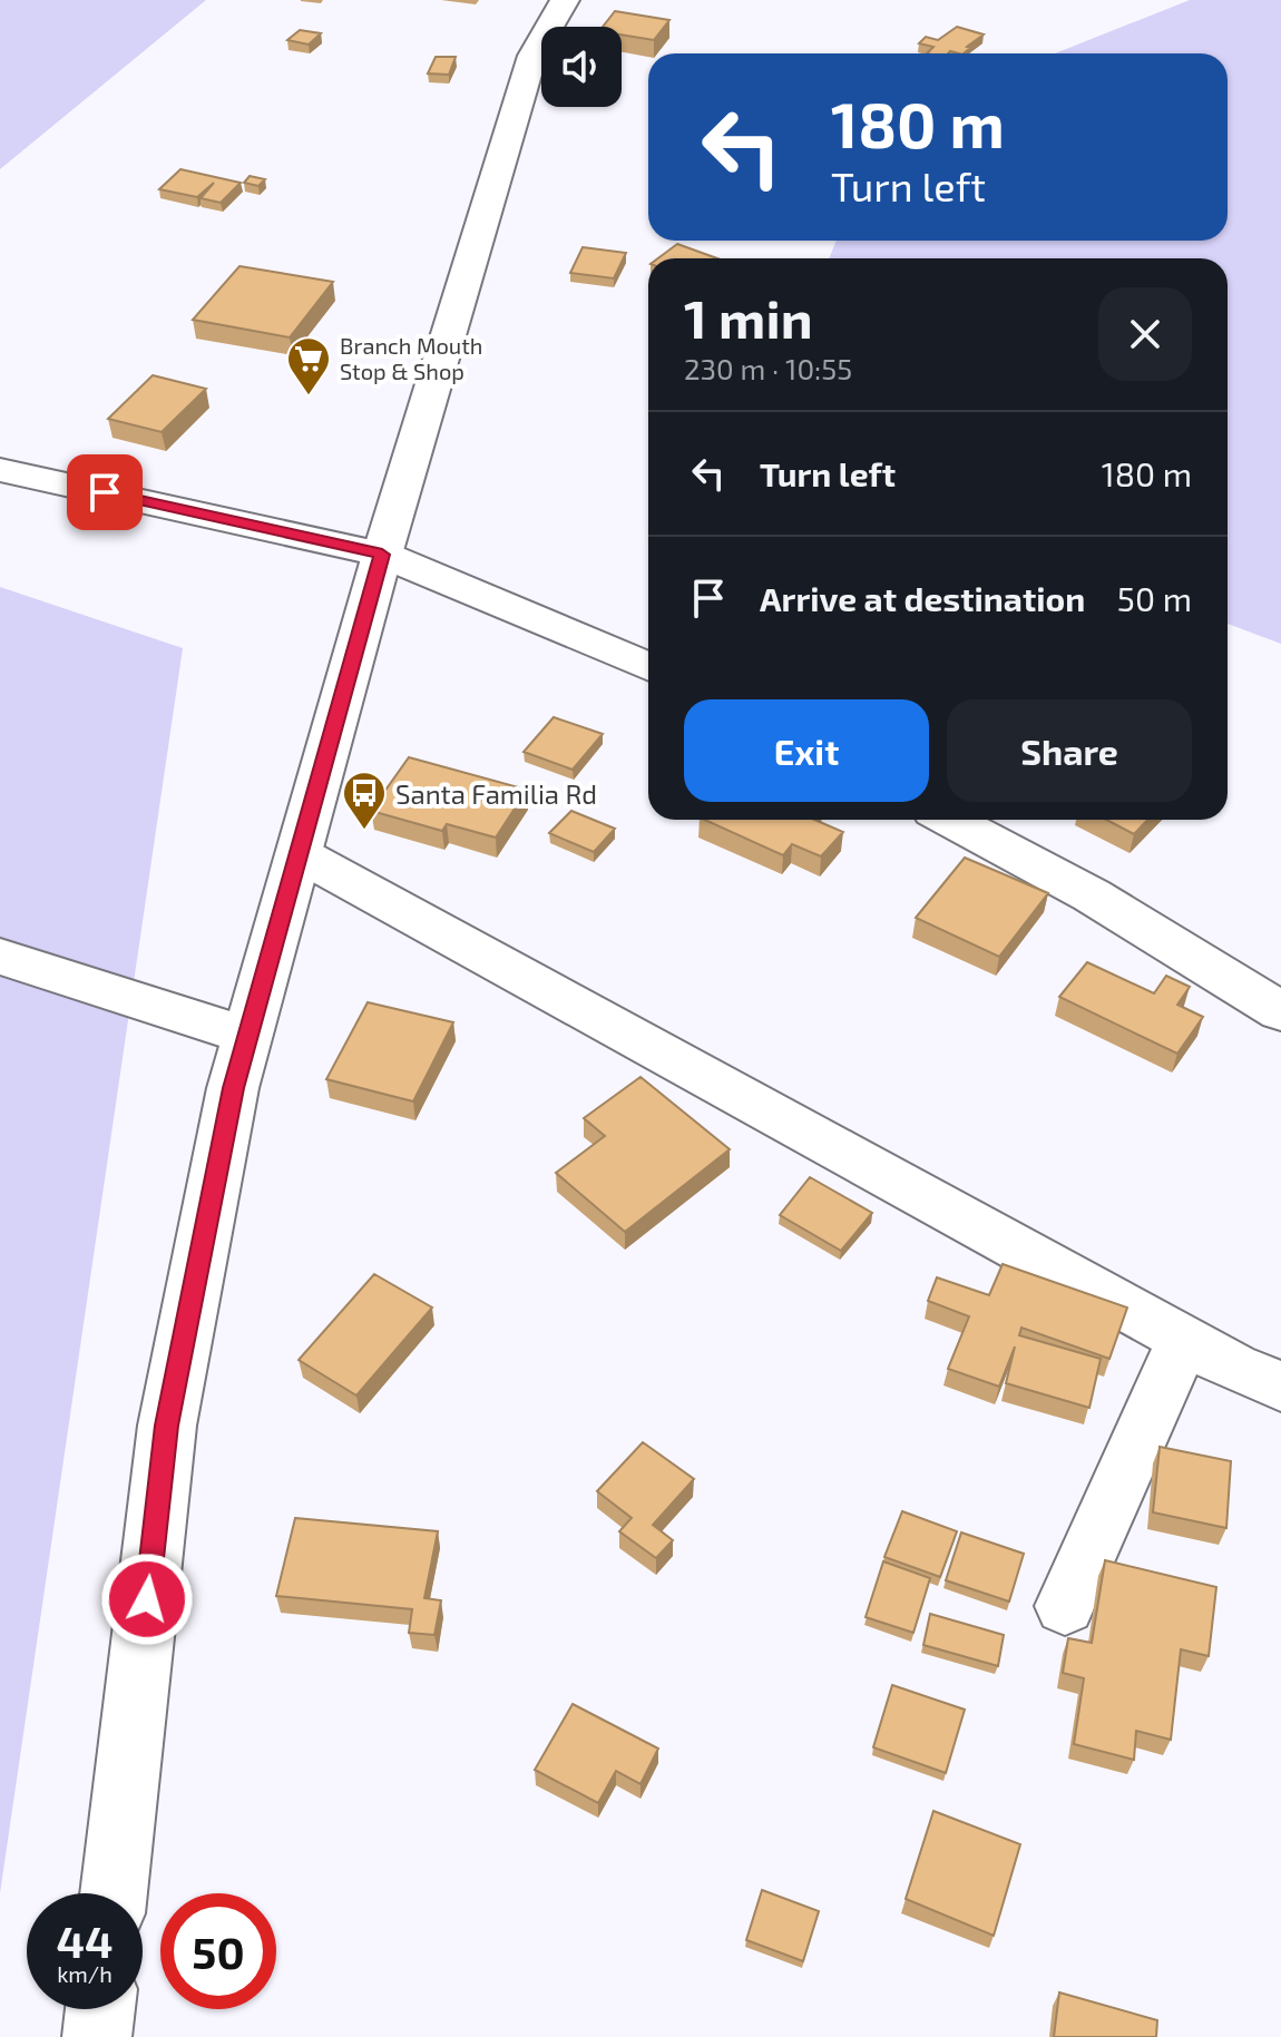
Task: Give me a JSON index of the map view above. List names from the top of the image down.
{
  "places": {
    "supermarket": ["Branch Mouth Stop & Shop"],
    "bus stop": ["Santa Familia Rd"]
  },
  "page": {
    "turn": ["180 m", "Turn left"],
    "heading": ["1 min", "230 m · 10:55"],
    "list": [
      {
        "name": "Turn left",
        "value": "180 m"
      },
      {
        "name": "Arrive at destination",
        "value": "50 m"
      }
    ],
    "buttons": ["Exit", "Share"],
    "speed": "44 km/h",
    "limit": "50"
  }
}
